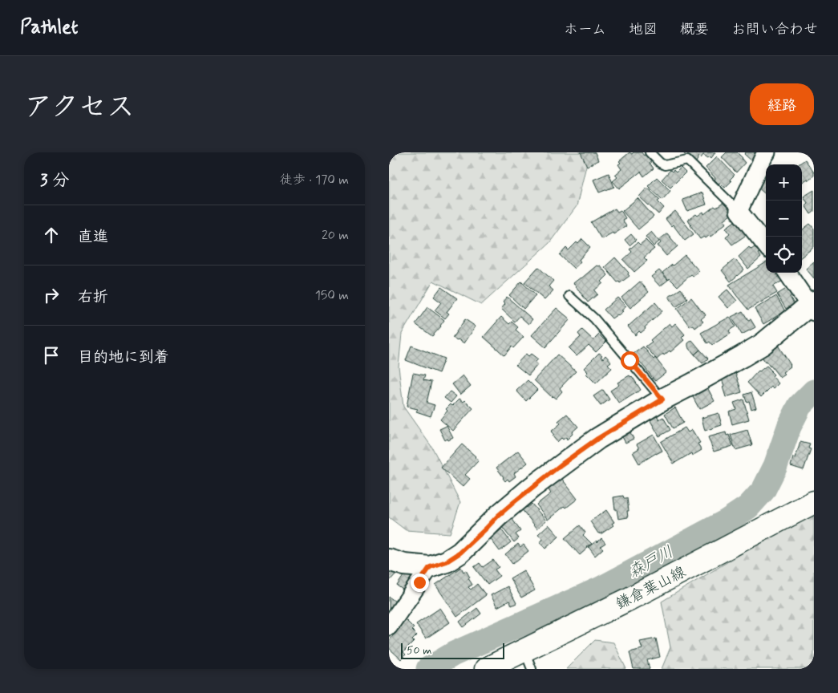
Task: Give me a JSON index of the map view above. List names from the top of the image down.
{
  "streets": {
    "main road": ["鎌倉葉山線"]
  },
  "water": ["森戸川"],
  "scale_bar": "50 m",
  "page": {
    "header": "Pathlet",
    "nav": [
      "ホーム",
      "地図",
      "概要",
      "お問い合わせ"
    ],
    "title": "アクセス",
    "buttons": "経路",
    "heading": ["3 分", "徒歩 · 170 m"],
    "map_buttons": ["+", "−"],
    "list": [
      ["直進", "20 m"],
      ["右折", "150 m"],
      "目的地に到着"
    ],
    "scale": "50 m"
  }
}
